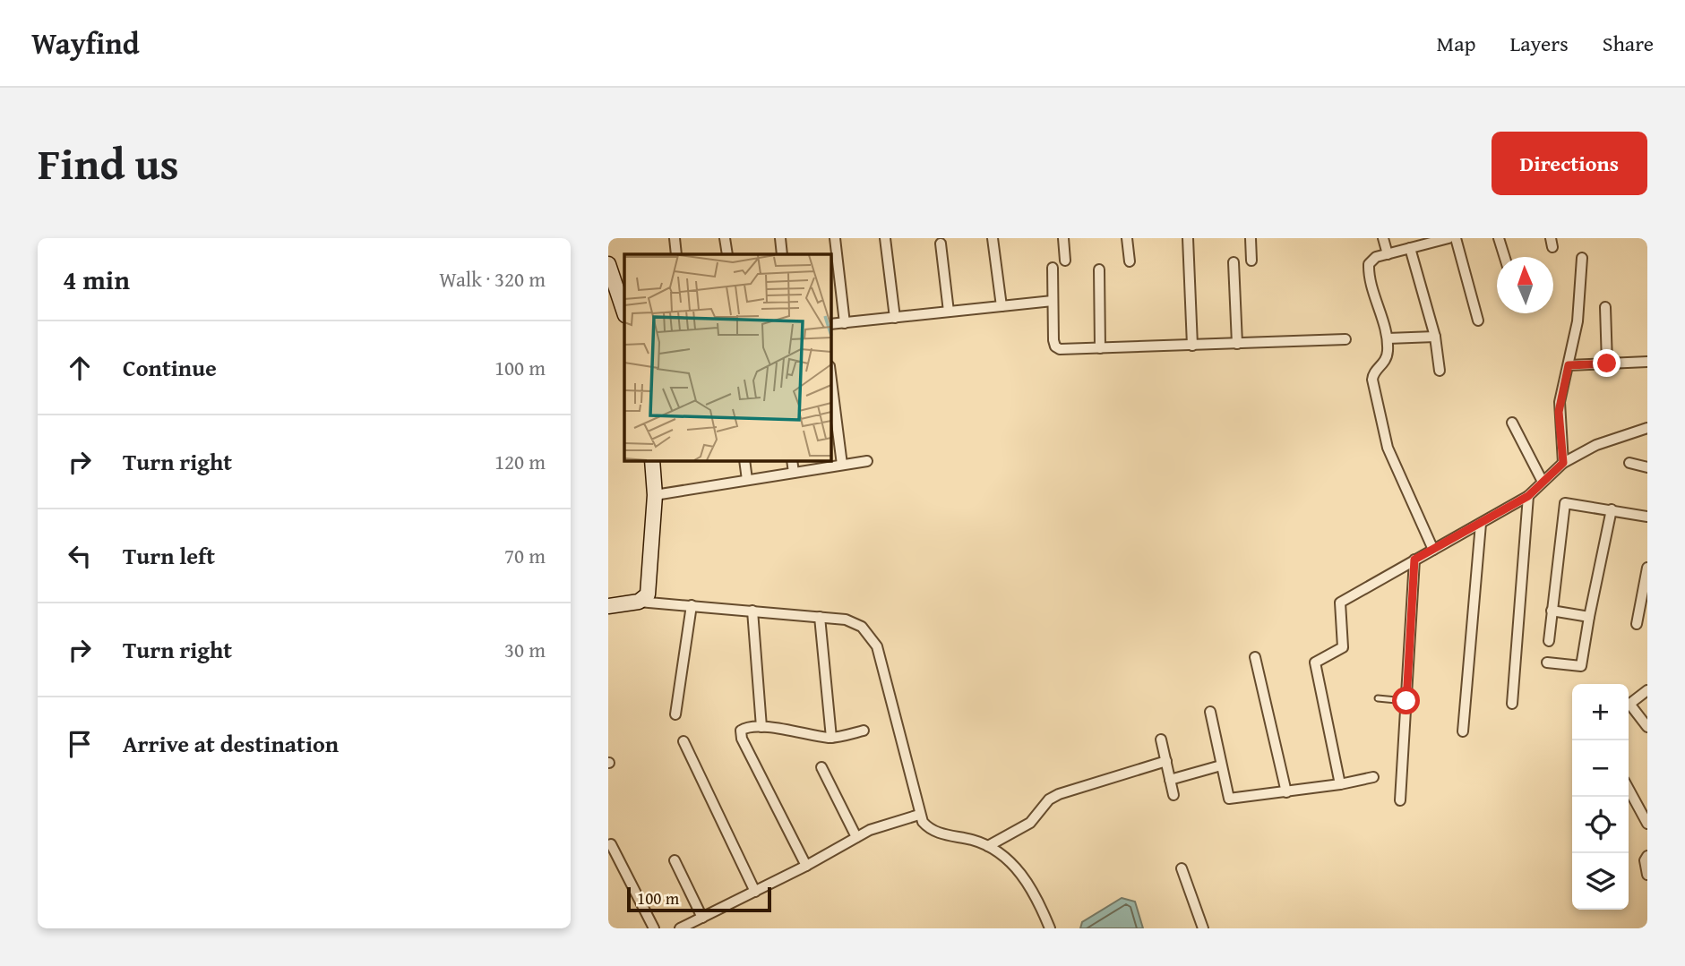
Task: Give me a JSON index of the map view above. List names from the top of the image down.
{
  "scale_bar": "100 m",
  "north": "top",
  "page": {
    "header": "Wayfind",
    "nav": ["Map", "Layers", "Share"],
    "title": "Find us",
    "buttons": "Directions",
    "heading": ["4 min", "Walk · 320 m"],
    "list": [
      ["Continue", "100 m"],
      ["Turn right", "120 m"],
      ["Turn left", "70 m"],
      ["Turn right", "30 m"],
      "Arrive at destination"
    ],
    "map_buttons": ["+", "−"],
    "scale": "100 m"
  }
}
